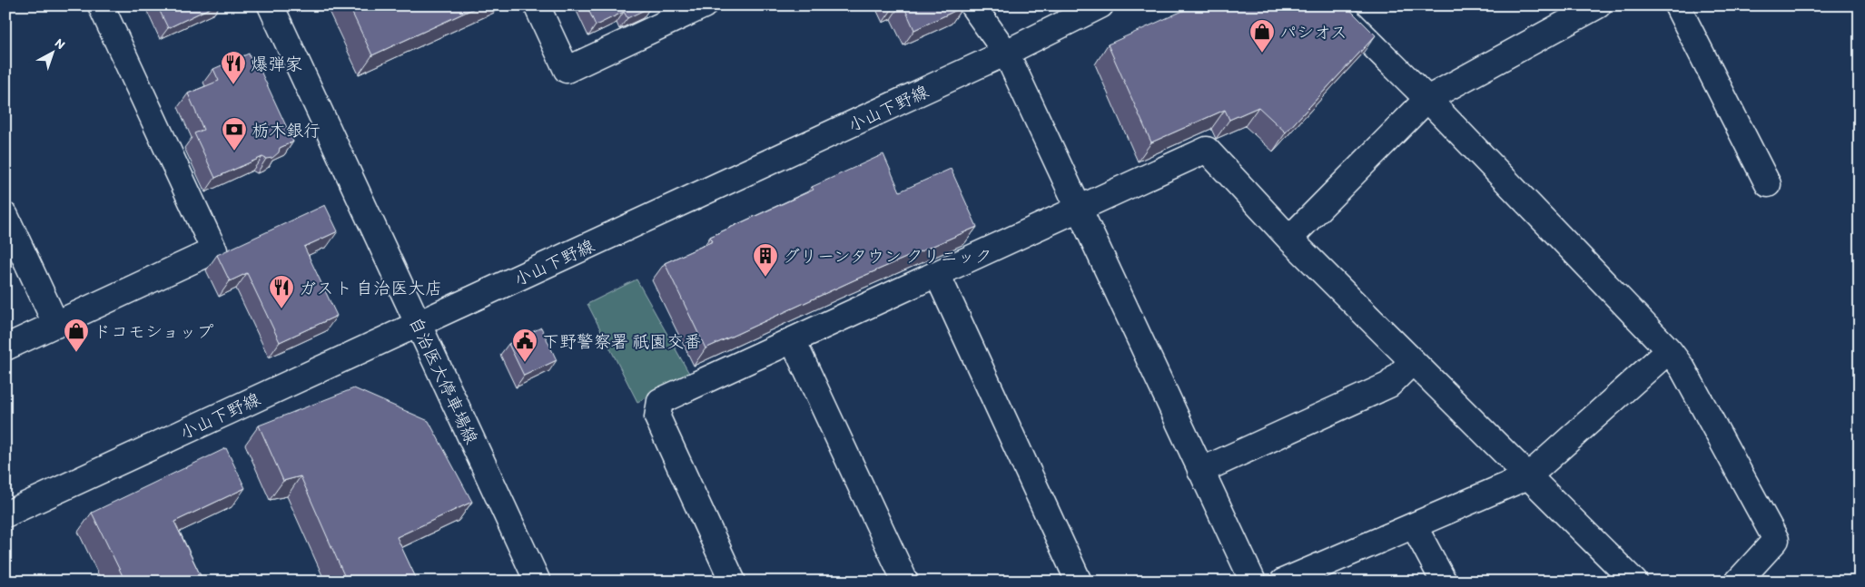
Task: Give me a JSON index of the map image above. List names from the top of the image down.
{
  "streets": {
    "street": ["小山下野線", "自治医大停車場線"]
  },
  "crossings": [
    ["小山下野線", "自治医大停車場線"]
  ],
  "places": {
    "shop": ["パシオス", "ドコモショップ"],
    "restaurant": ["爆弾家", "ガスト 自治医大店"],
    "bank": ["栃木銀行"],
    "building": ["グリーンタウン クリニック"],
    "public building": ["下野警察署 祇園交番"]
  },
  "north": "top right"
}
